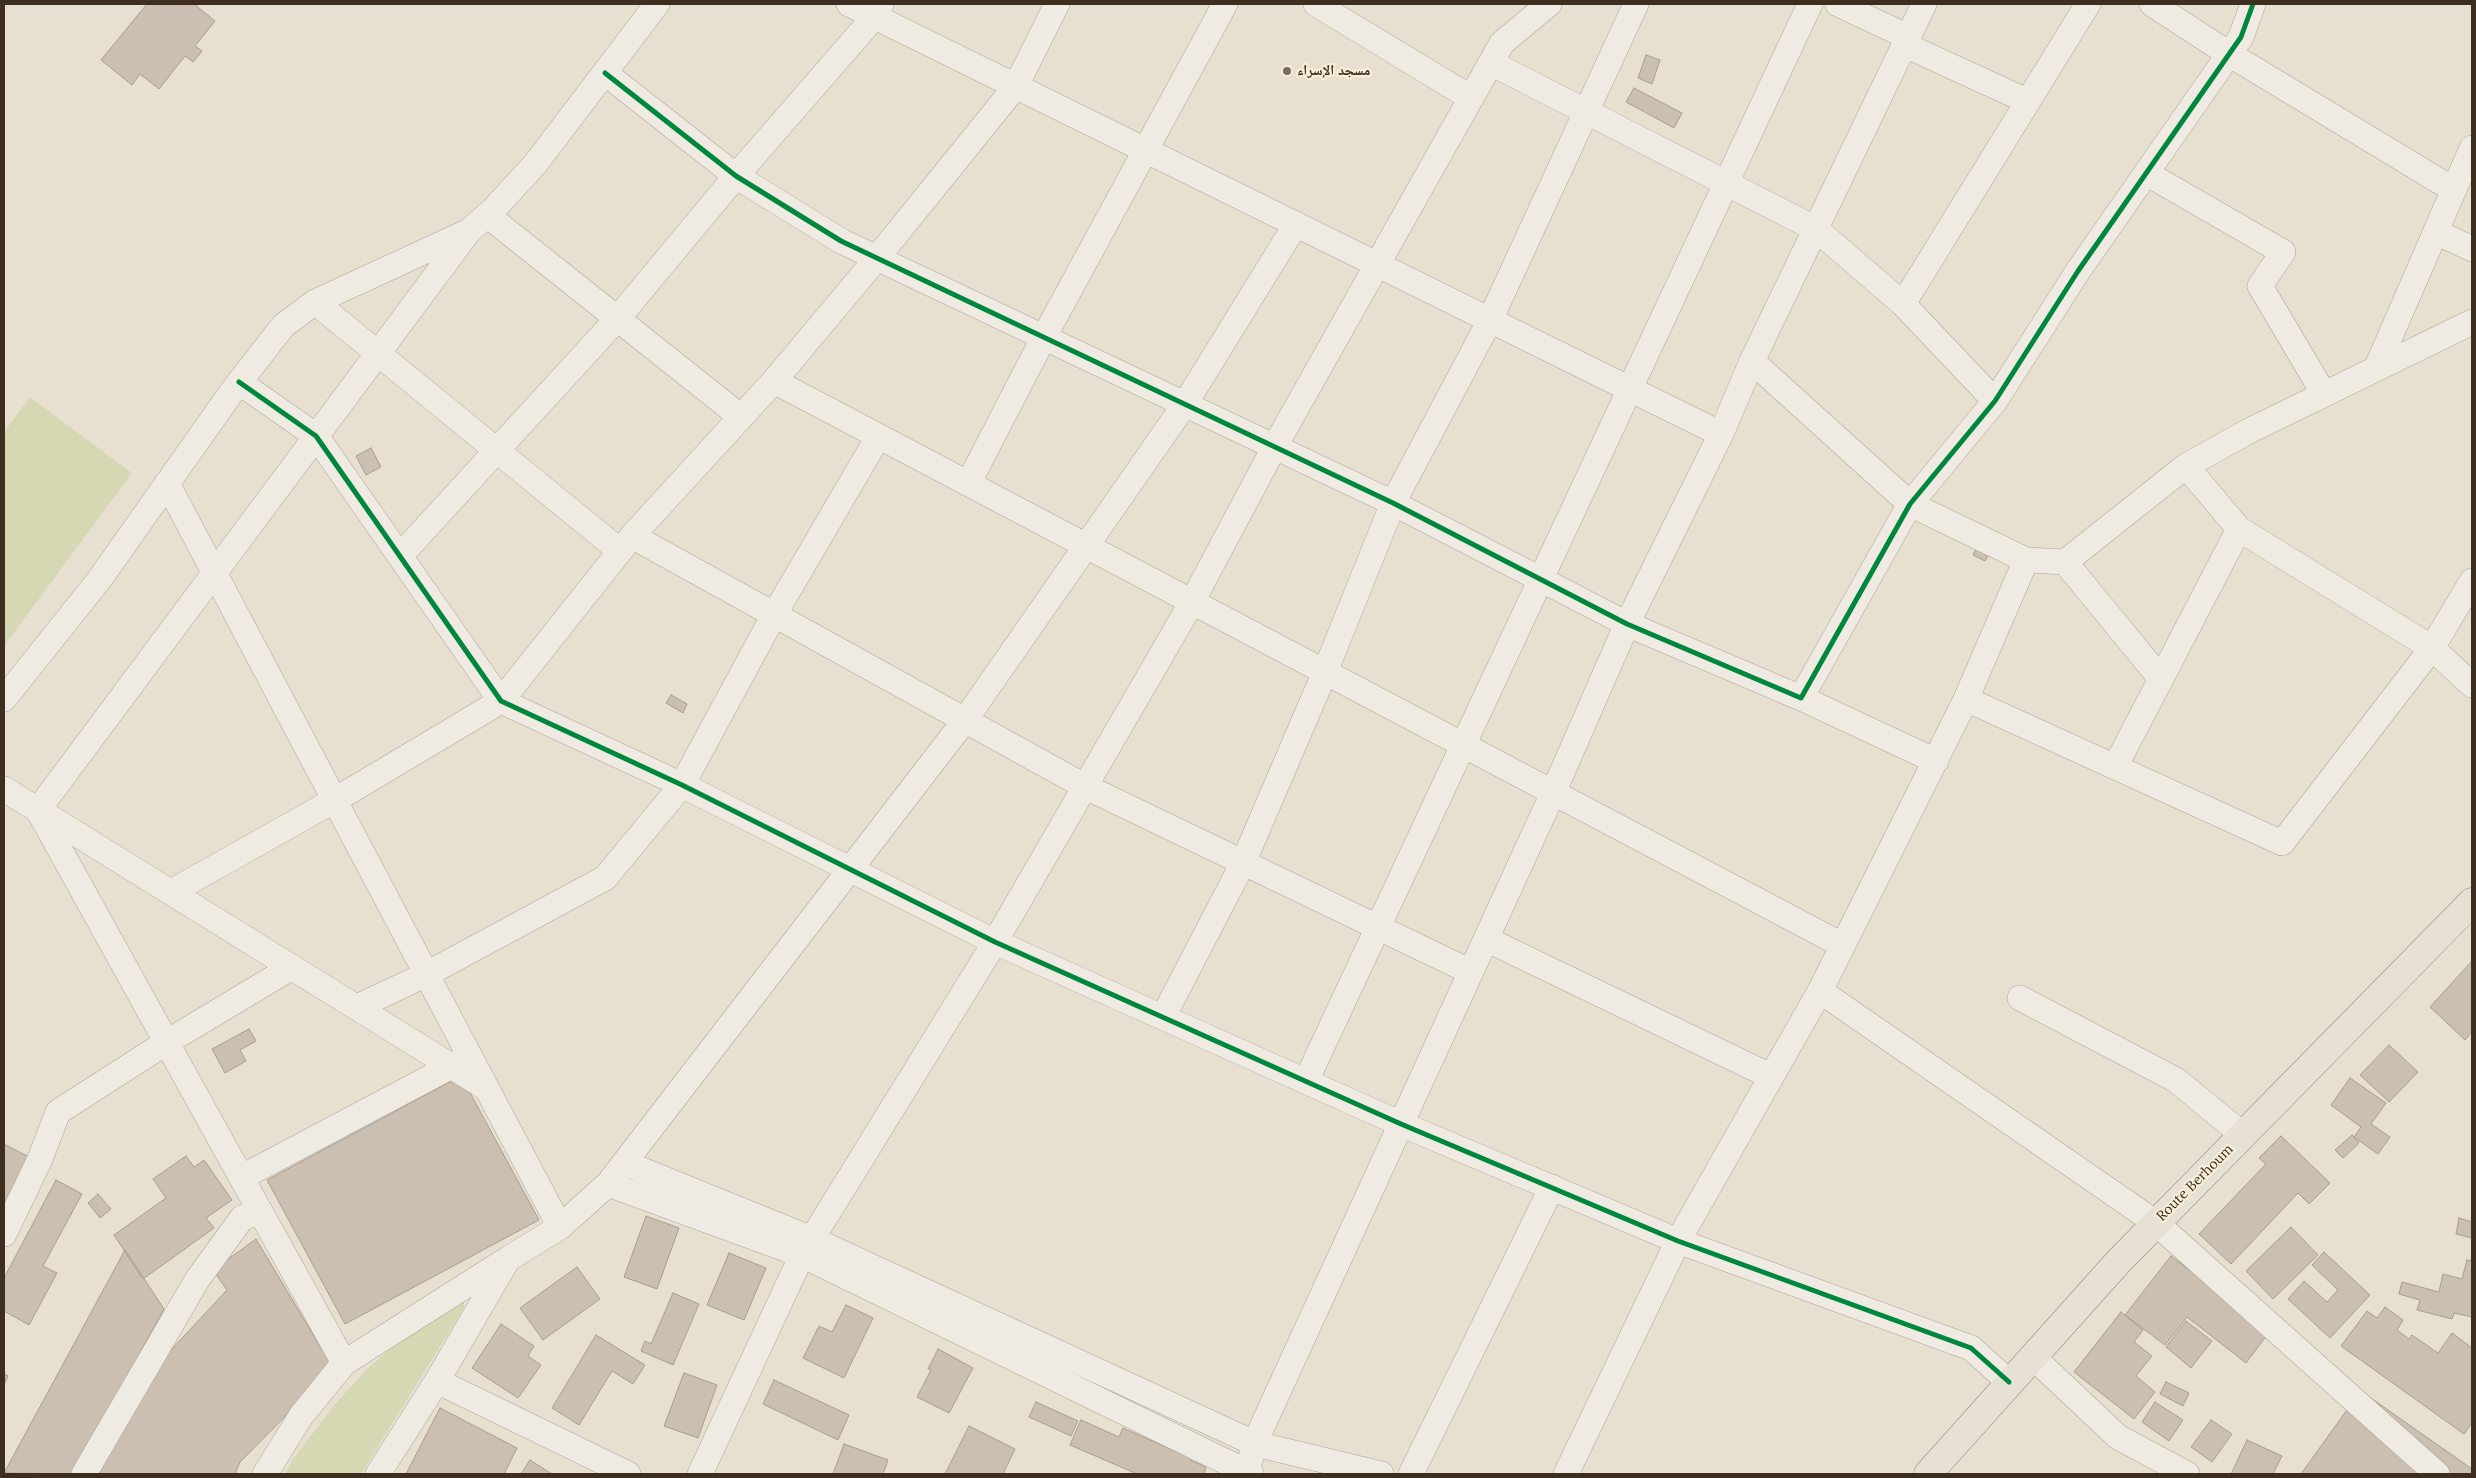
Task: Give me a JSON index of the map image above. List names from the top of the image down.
{
  "streets": {
    "main road": ["Route Berhoum"]
  },
  "places": ["مسجد الإسراء"]
}
